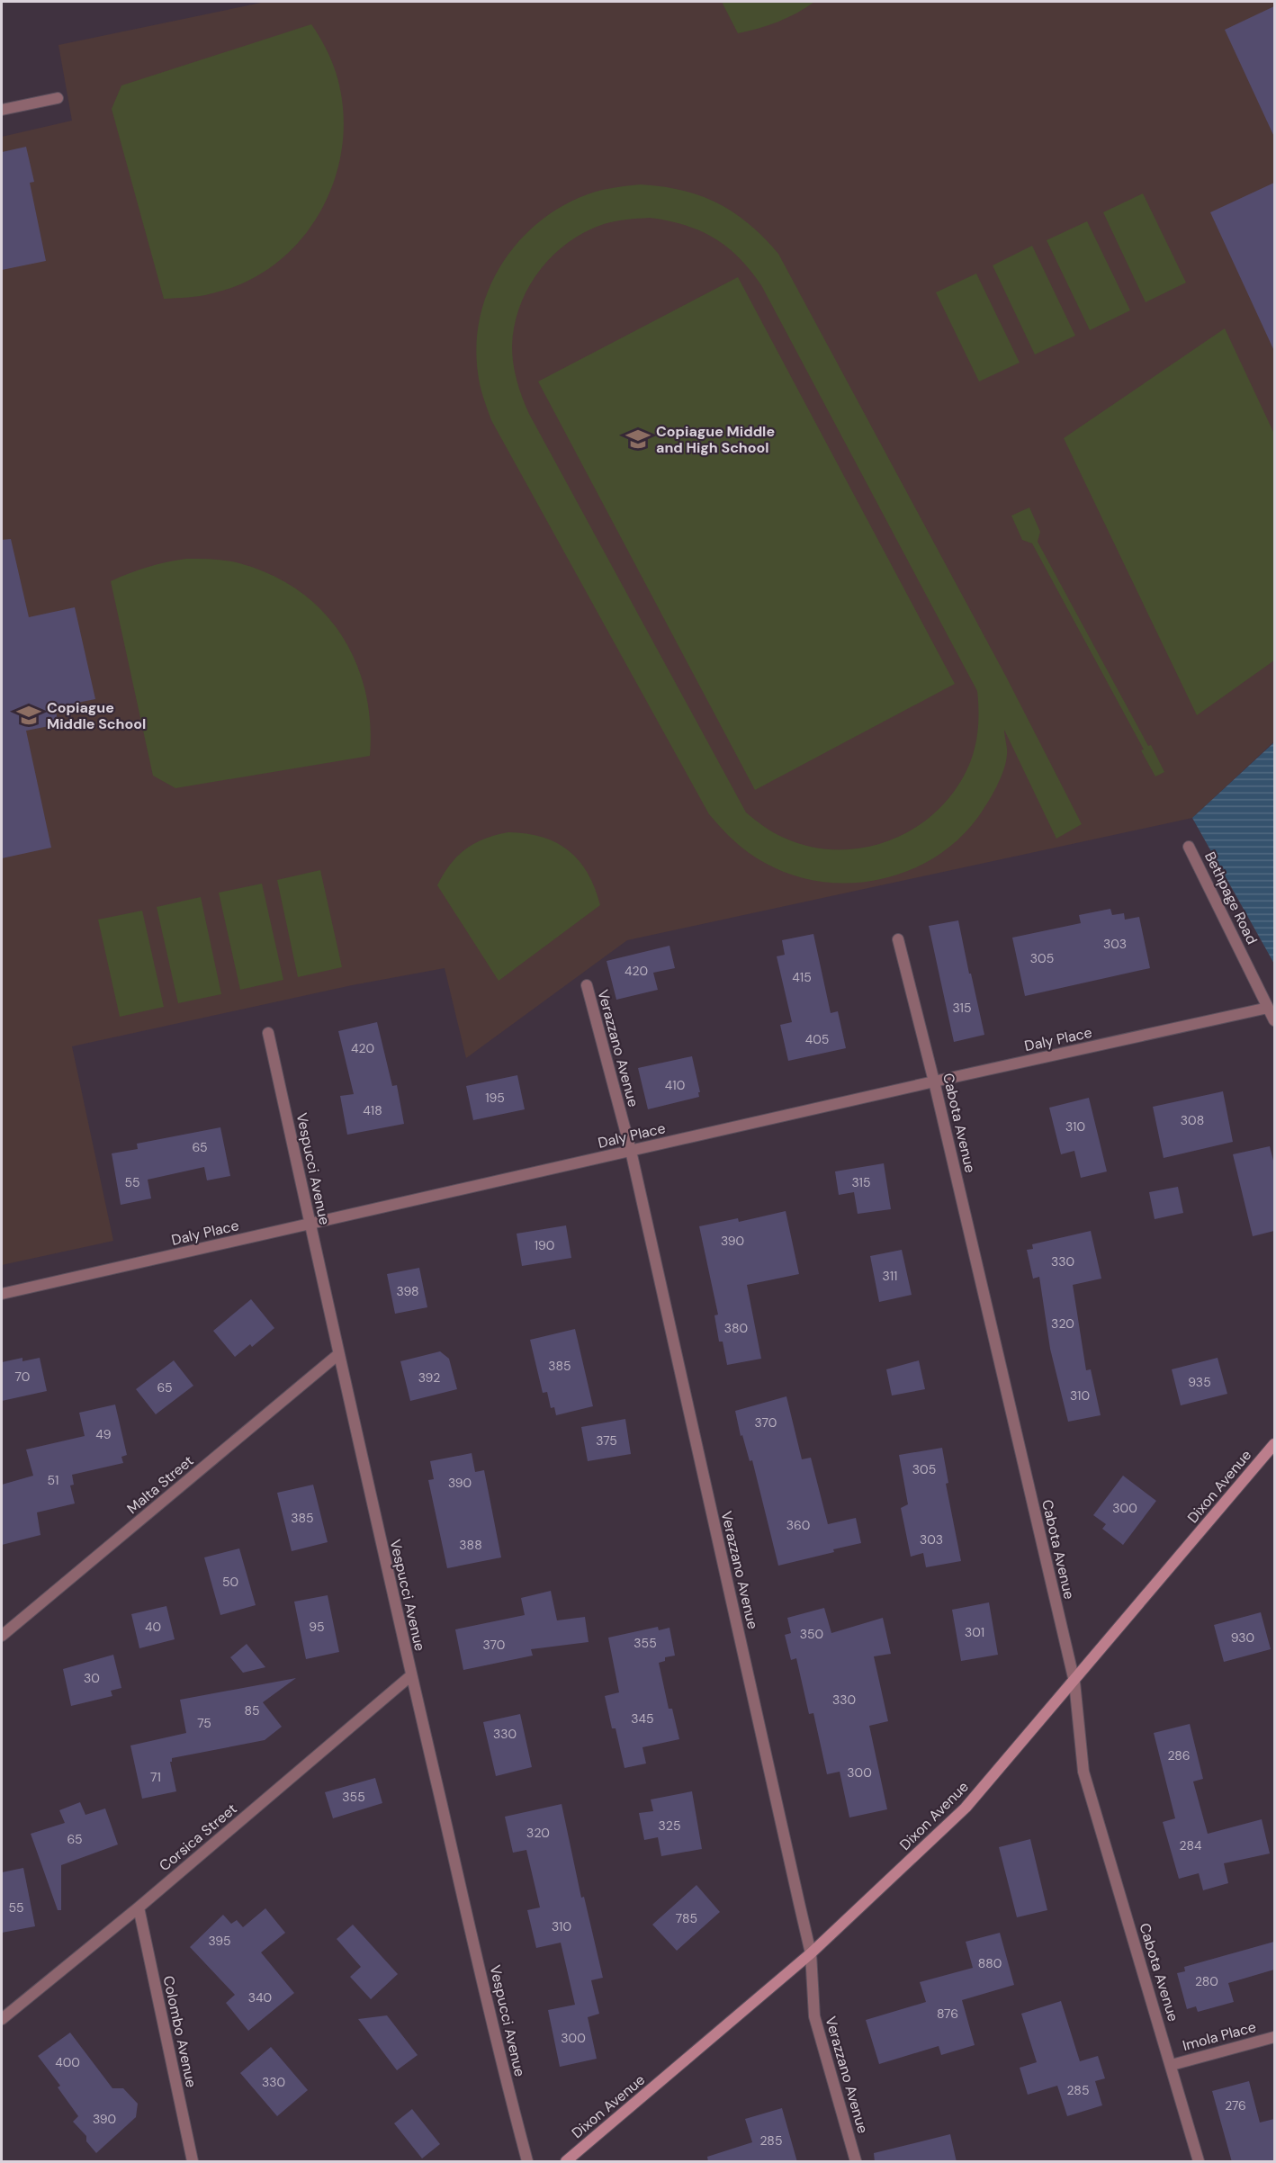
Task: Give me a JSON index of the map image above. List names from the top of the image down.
{
  "streets": {
    "main road": ["Dixon Avenue"],
    "street": [
      "Bethpage Road",
      "Daly Place",
      "Verazzano Avenue",
      "Cabota Avenue",
      "Vespucci Avenue",
      "Malta Street",
      "Corsica Street",
      "Colombo Avenue",
      "Imola Place"
    ]
  },
  "crossings": [
    ["Bethpage Road", "Daly Place"],
    ["Daly Place", "Verazzano Avenue"],
    ["Daly Place", "Cabota Avenue"],
    ["Daly Place", "Vespucci Avenue"],
    ["Verazzano Avenue", "Dixon Avenue"],
    ["Cabota Avenue", "Dixon Avenue"],
    ["Cabota Avenue", "Imola Place"],
    ["Vespucci Avenue", "Malta Street"],
    ["Vespucci Avenue", "Corsica Street"],
    ["Corsica Street", "Colombo Avenue"]
  ],
  "places": {
    "school or university": ["Copiague Middle and High School", "Copiague Middle School"]
  },
  "house_numbers": [
    "303",
    "305",
    "420",
    "415",
    "315",
    "405",
    "420",
    "410",
    "195",
    "418",
    "308",
    "310",
    "65",
    "55",
    "315",
    "390",
    "190",
    "330",
    "311",
    "398",
    "320",
    "380",
    "385",
    "70",
    "392",
    "935",
    "65",
    "310",
    "370",
    "49",
    "375",
    "305",
    "51",
    "390",
    "300",
    "385",
    "360",
    "303",
    "388",
    "50",
    "40",
    "95",
    "301",
    "350",
    "930",
    "355",
    "370",
    "30",
    "330",
    "85",
    "345",
    "75",
    "330",
    "286",
    "300",
    "71",
    "355",
    "325",
    "320",
    "65",
    "284",
    "55",
    "785",
    "310",
    "395",
    "880",
    "280",
    "340",
    "876",
    "300",
    "400",
    "330",
    "285",
    "276",
    "390",
    "285"
  ]
}
